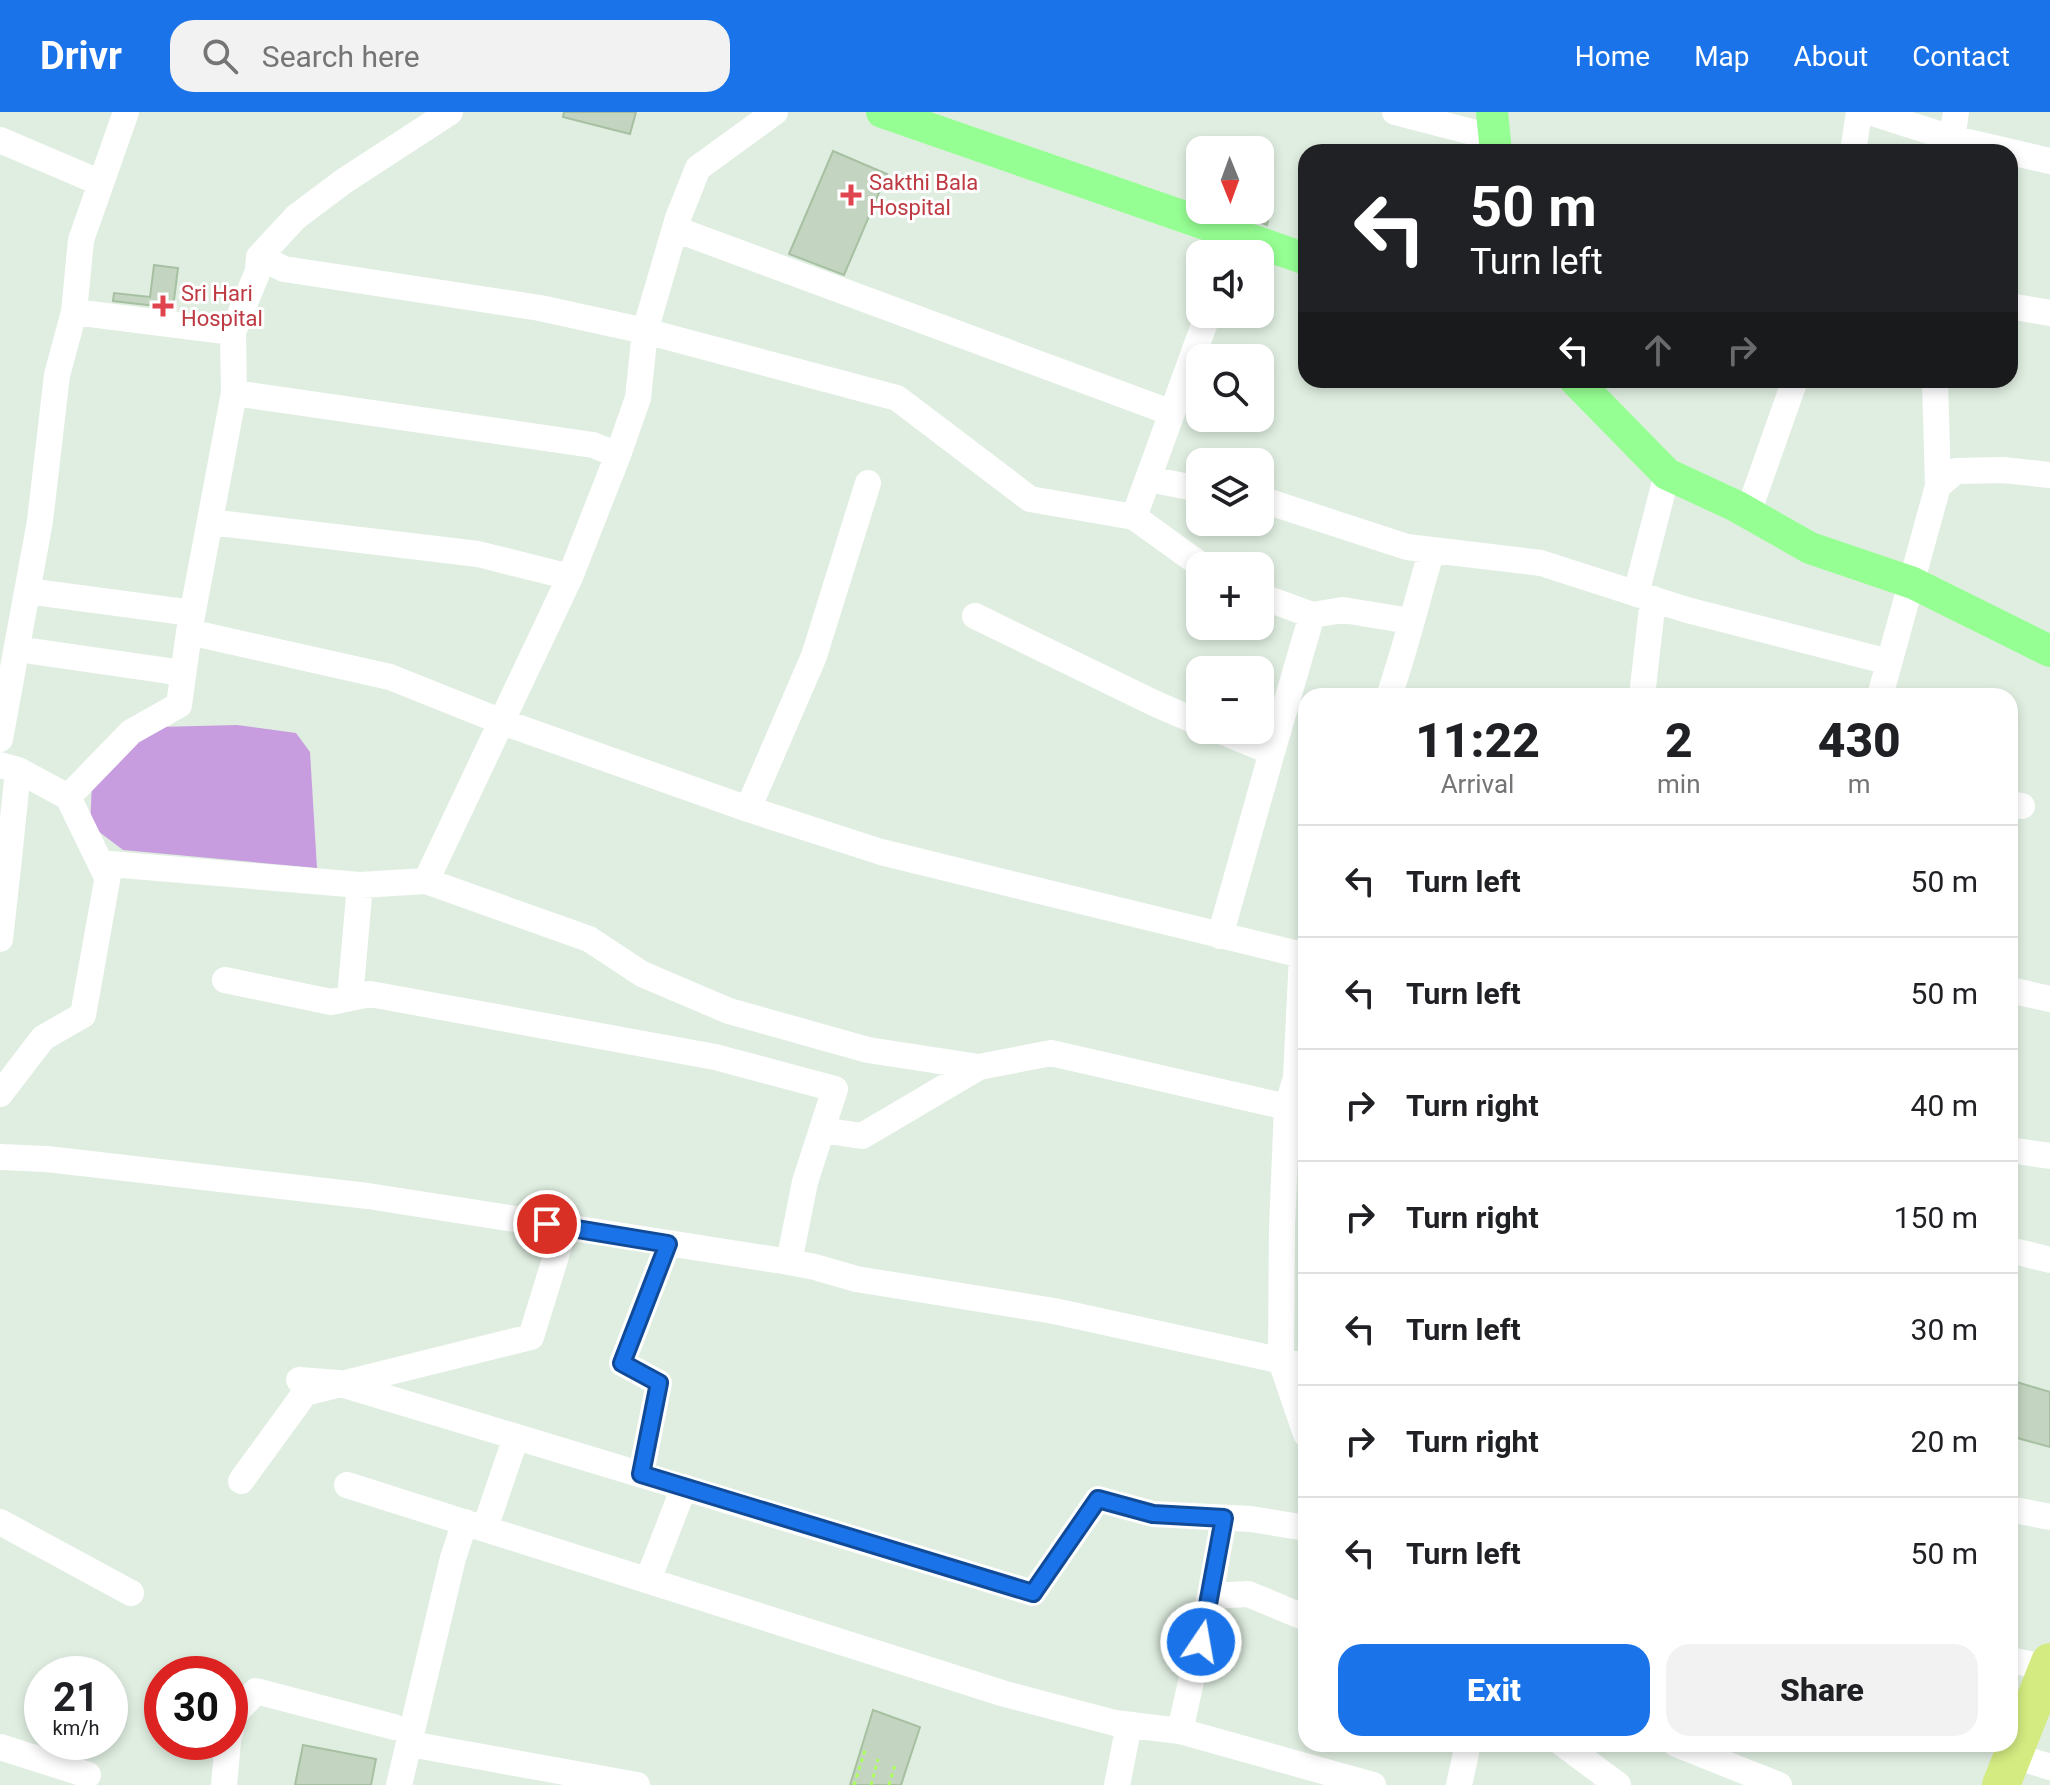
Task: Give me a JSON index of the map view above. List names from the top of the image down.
{
  "places": {
    "health": ["Sakthi Bala Hospital", "Sri Hari Hospital"]
  },
  "north": "bottom",
  "page": {
    "header": "Drivr",
    "search": "Search here",
    "nav": [
      "Home",
      "Map",
      "About",
      "Contact"
    ],
    "map_buttons": ["+", "−"],
    "turn": ["50 m", "Turn left"],
    "eta": [
      "11:22",
      "Arrival",
      "2",
      "min",
      "430",
      "m"
    ],
    "list": [
      {
        "name": "Turn left",
        "value": "50 m"
      },
      {
        "name": "Turn left",
        "value": "50 m"
      },
      {
        "name": "Turn right",
        "value": "40 m"
      },
      {
        "name": "Turn right",
        "value": "150 m"
      },
      {
        "name": "Turn left",
        "value": "30 m"
      },
      {
        "name": "Turn right",
        "value": "20 m"
      },
      {
        "name": "Turn left",
        "value": "50 m"
      }
    ],
    "buttons": ["Exit", "Share"],
    "speed": "21 km/h",
    "limit": "30"
  }
}
